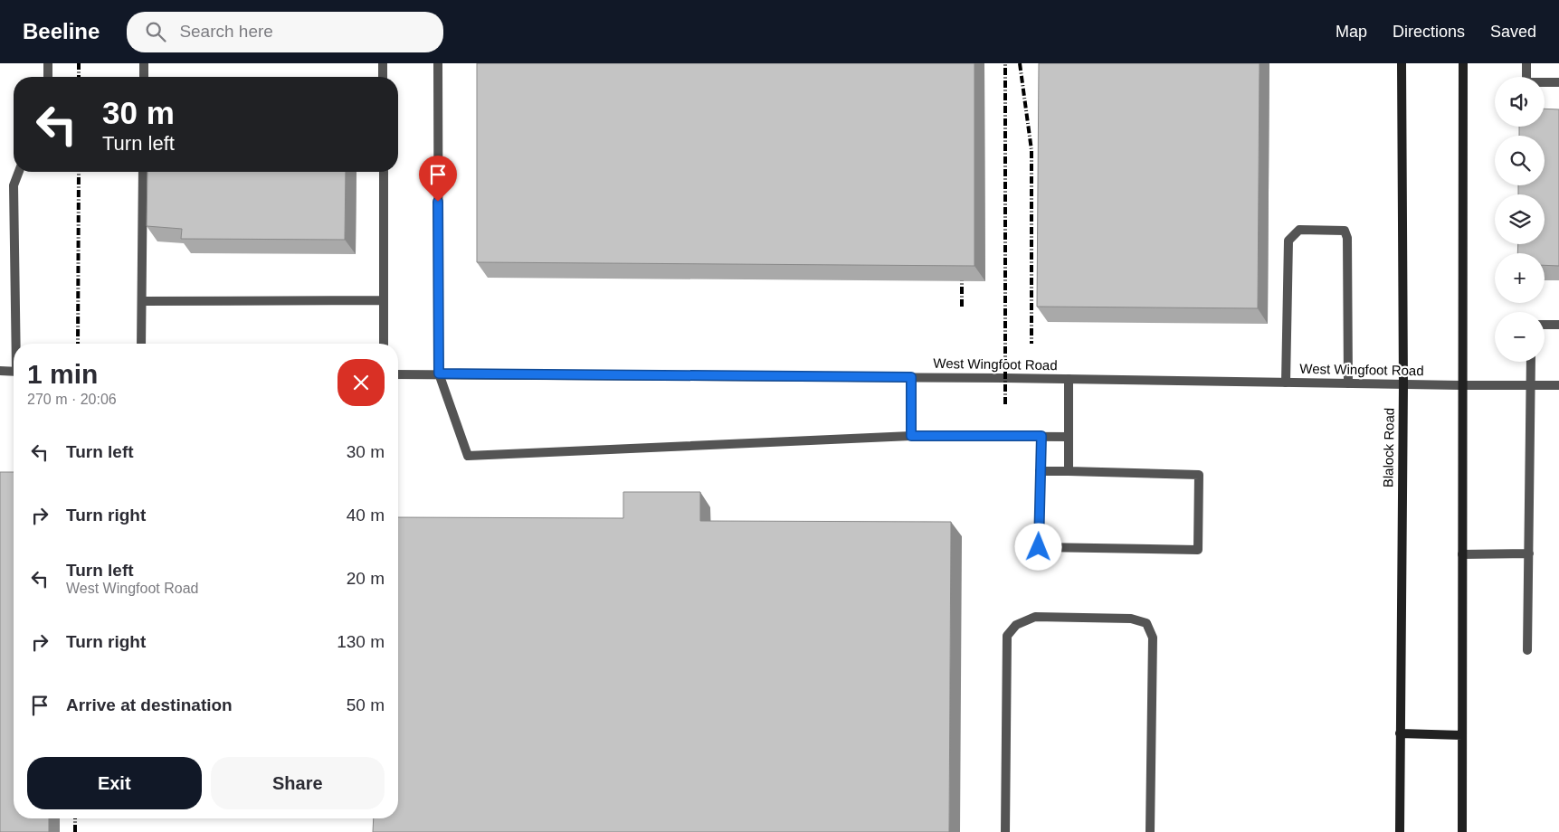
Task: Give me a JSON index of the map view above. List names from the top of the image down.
{
  "streets": {
    "main road": ["Blalock Road"],
    "street": ["West Wingfoot Road"]
  },
  "crossings": [
    ["West Wingfoot Road", "Blalock Road"]
  ],
  "page": {
    "header": "Beeline",
    "search": "Search here",
    "nav": ["Map", "Directions", "Saved"],
    "map_buttons": ["+", "−"],
    "turn": ["30 m", "Turn left"],
    "heading": ["1 min", "270 m · 20:06"],
    "list": [
      {
        "name": "Turn left",
        "value": "30 m"
      },
      {
        "name": "Turn right",
        "value": "40 m"
      },
      {
        "name": "Turn left",
        "note": "West Wingfoot Road",
        "value": "20 m"
      },
      {
        "name": "Turn right",
        "value": "130 m"
      },
      {
        "name": "Arrive at destination",
        "value": "50 m"
      }
    ],
    "buttons": ["Exit", "Share"]
  }
}
